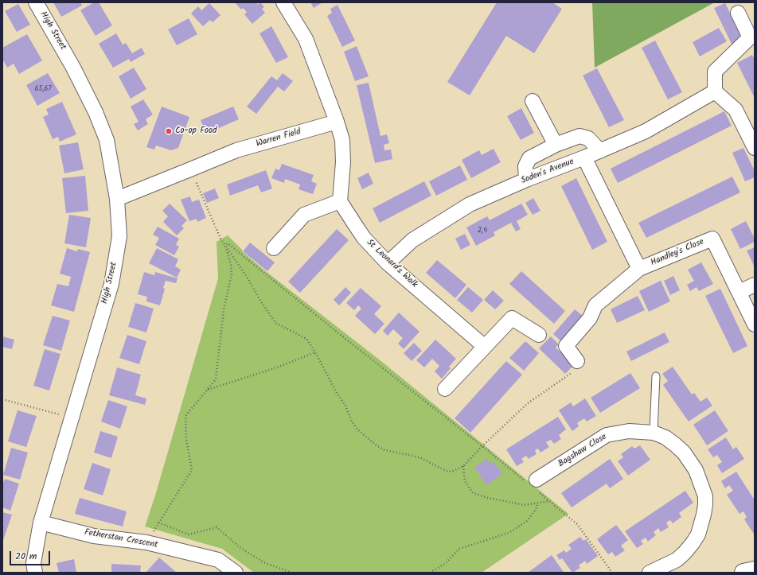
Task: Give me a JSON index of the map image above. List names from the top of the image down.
{
  "streets": {
    "street": [
      "High Street",
      "Warren Field",
      "Soden's Avenue",
      "Handley's Close",
      "St Leonard's Walk",
      "Bagshaw Close",
      "Fetherston Crescent"
    ]
  },
  "crossings": [
    ["High Street", "Warren Field"],
    ["High Street", "Fetherston Crescent"],
    ["Soden's Avenue", "St Leonard's Walk"]
  ],
  "places": ["Co-op Food"],
  "house_numbers": ["65,67", "2,4"],
  "scale_bar": "20 m"
}
